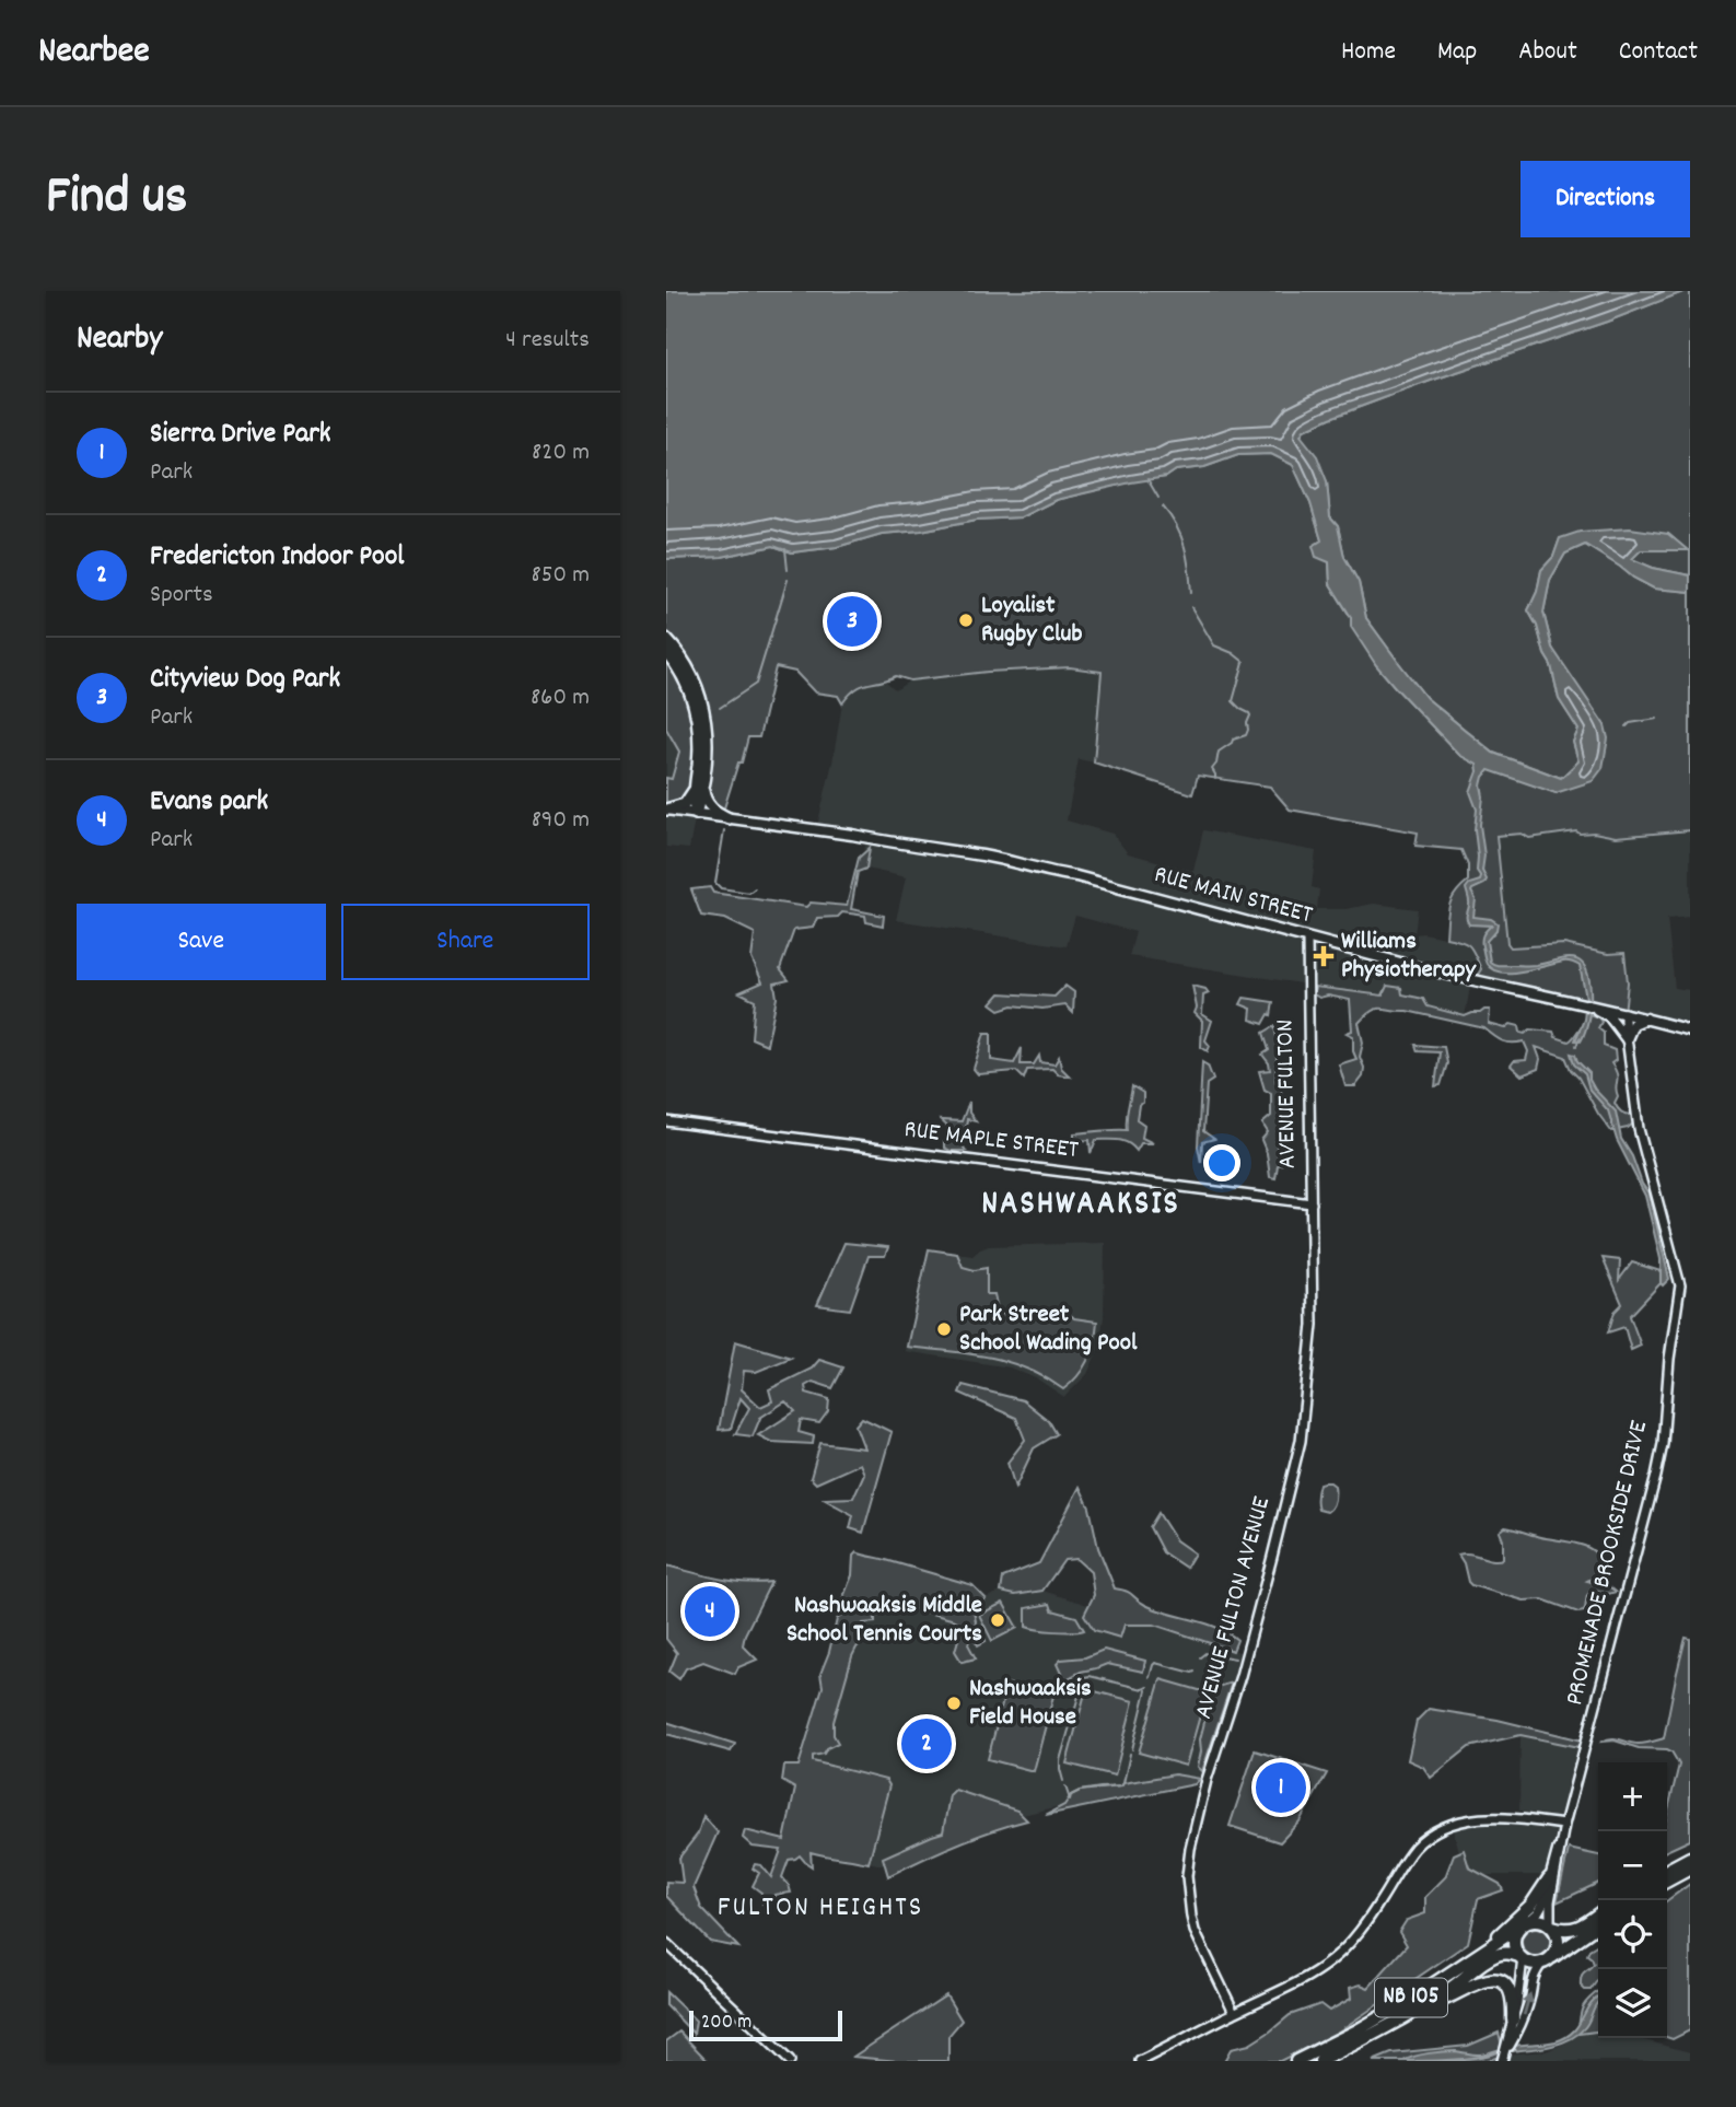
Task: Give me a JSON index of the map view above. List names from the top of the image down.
{
  "streets": {
    "highway": ["NB 105"],
    "main road": ["RUE MAIN STREET"],
    "street": [
      "AVENUE FULTON",
      "RUE MAPLE STREET",
      "PROMENADE BROOKSIDE DRIVE",
      "AVENUE FULTON AVENUE"
    ]
  },
  "crossings": [
    ["RUE MAIN STREET", "AVENUE FULTON"],
    ["AVENUE FULTON", "RUE MAPLE STREET"],
    ["AVENUE FULTON", "AVENUE FULTON AVENUE"],
    ["RUE MAPLE STREET", "AVENUE FULTON AVENUE"],
    ["PROMENADE BROOKSIDE DRIVE", "NB 105"]
  ],
  "districts": ["NASHWAAKSIS", "FULTON HEIGHTS"],
  "places": {
    "other": [
      "Loyalist Rugby Club",
      "Park Street School Wading Pool",
      "Nashwaaksis Middle School Tennis Courts",
      "Nashwaaksis Field House"
    ],
    "health": ["Williams Physiotherapy"]
  },
  "scale_bar": "200 m",
  "page": {
    "header": "Nearbee",
    "nav": [
      "Home",
      "Map",
      "About",
      "Contact"
    ],
    "title": "Find us",
    "buttons": [
      "Directions",
      ["Save", "Share"]
    ],
    "heading": ["Nearby", "4 results"],
    "list": [
      {
        "mark": "1",
        "name": "Sierra Drive Park",
        "note": "Park",
        "value": "820 m"
      },
      {
        "mark": "2",
        "name": "Fredericton Indoor Pool",
        "note": "Sports",
        "value": "850 m"
      },
      {
        "mark": "3",
        "name": "Cityview Dog Park",
        "note": "Park",
        "value": "860 m"
      },
      {
        "mark": "4",
        "name": "Evans park",
        "note": "Park",
        "value": "890 m"
      }
    ],
    "pins": [
      "3",
      "4",
      "2",
      "1"
    ],
    "map_buttons": ["+", "−"],
    "scale": "200 m"
  }
}
